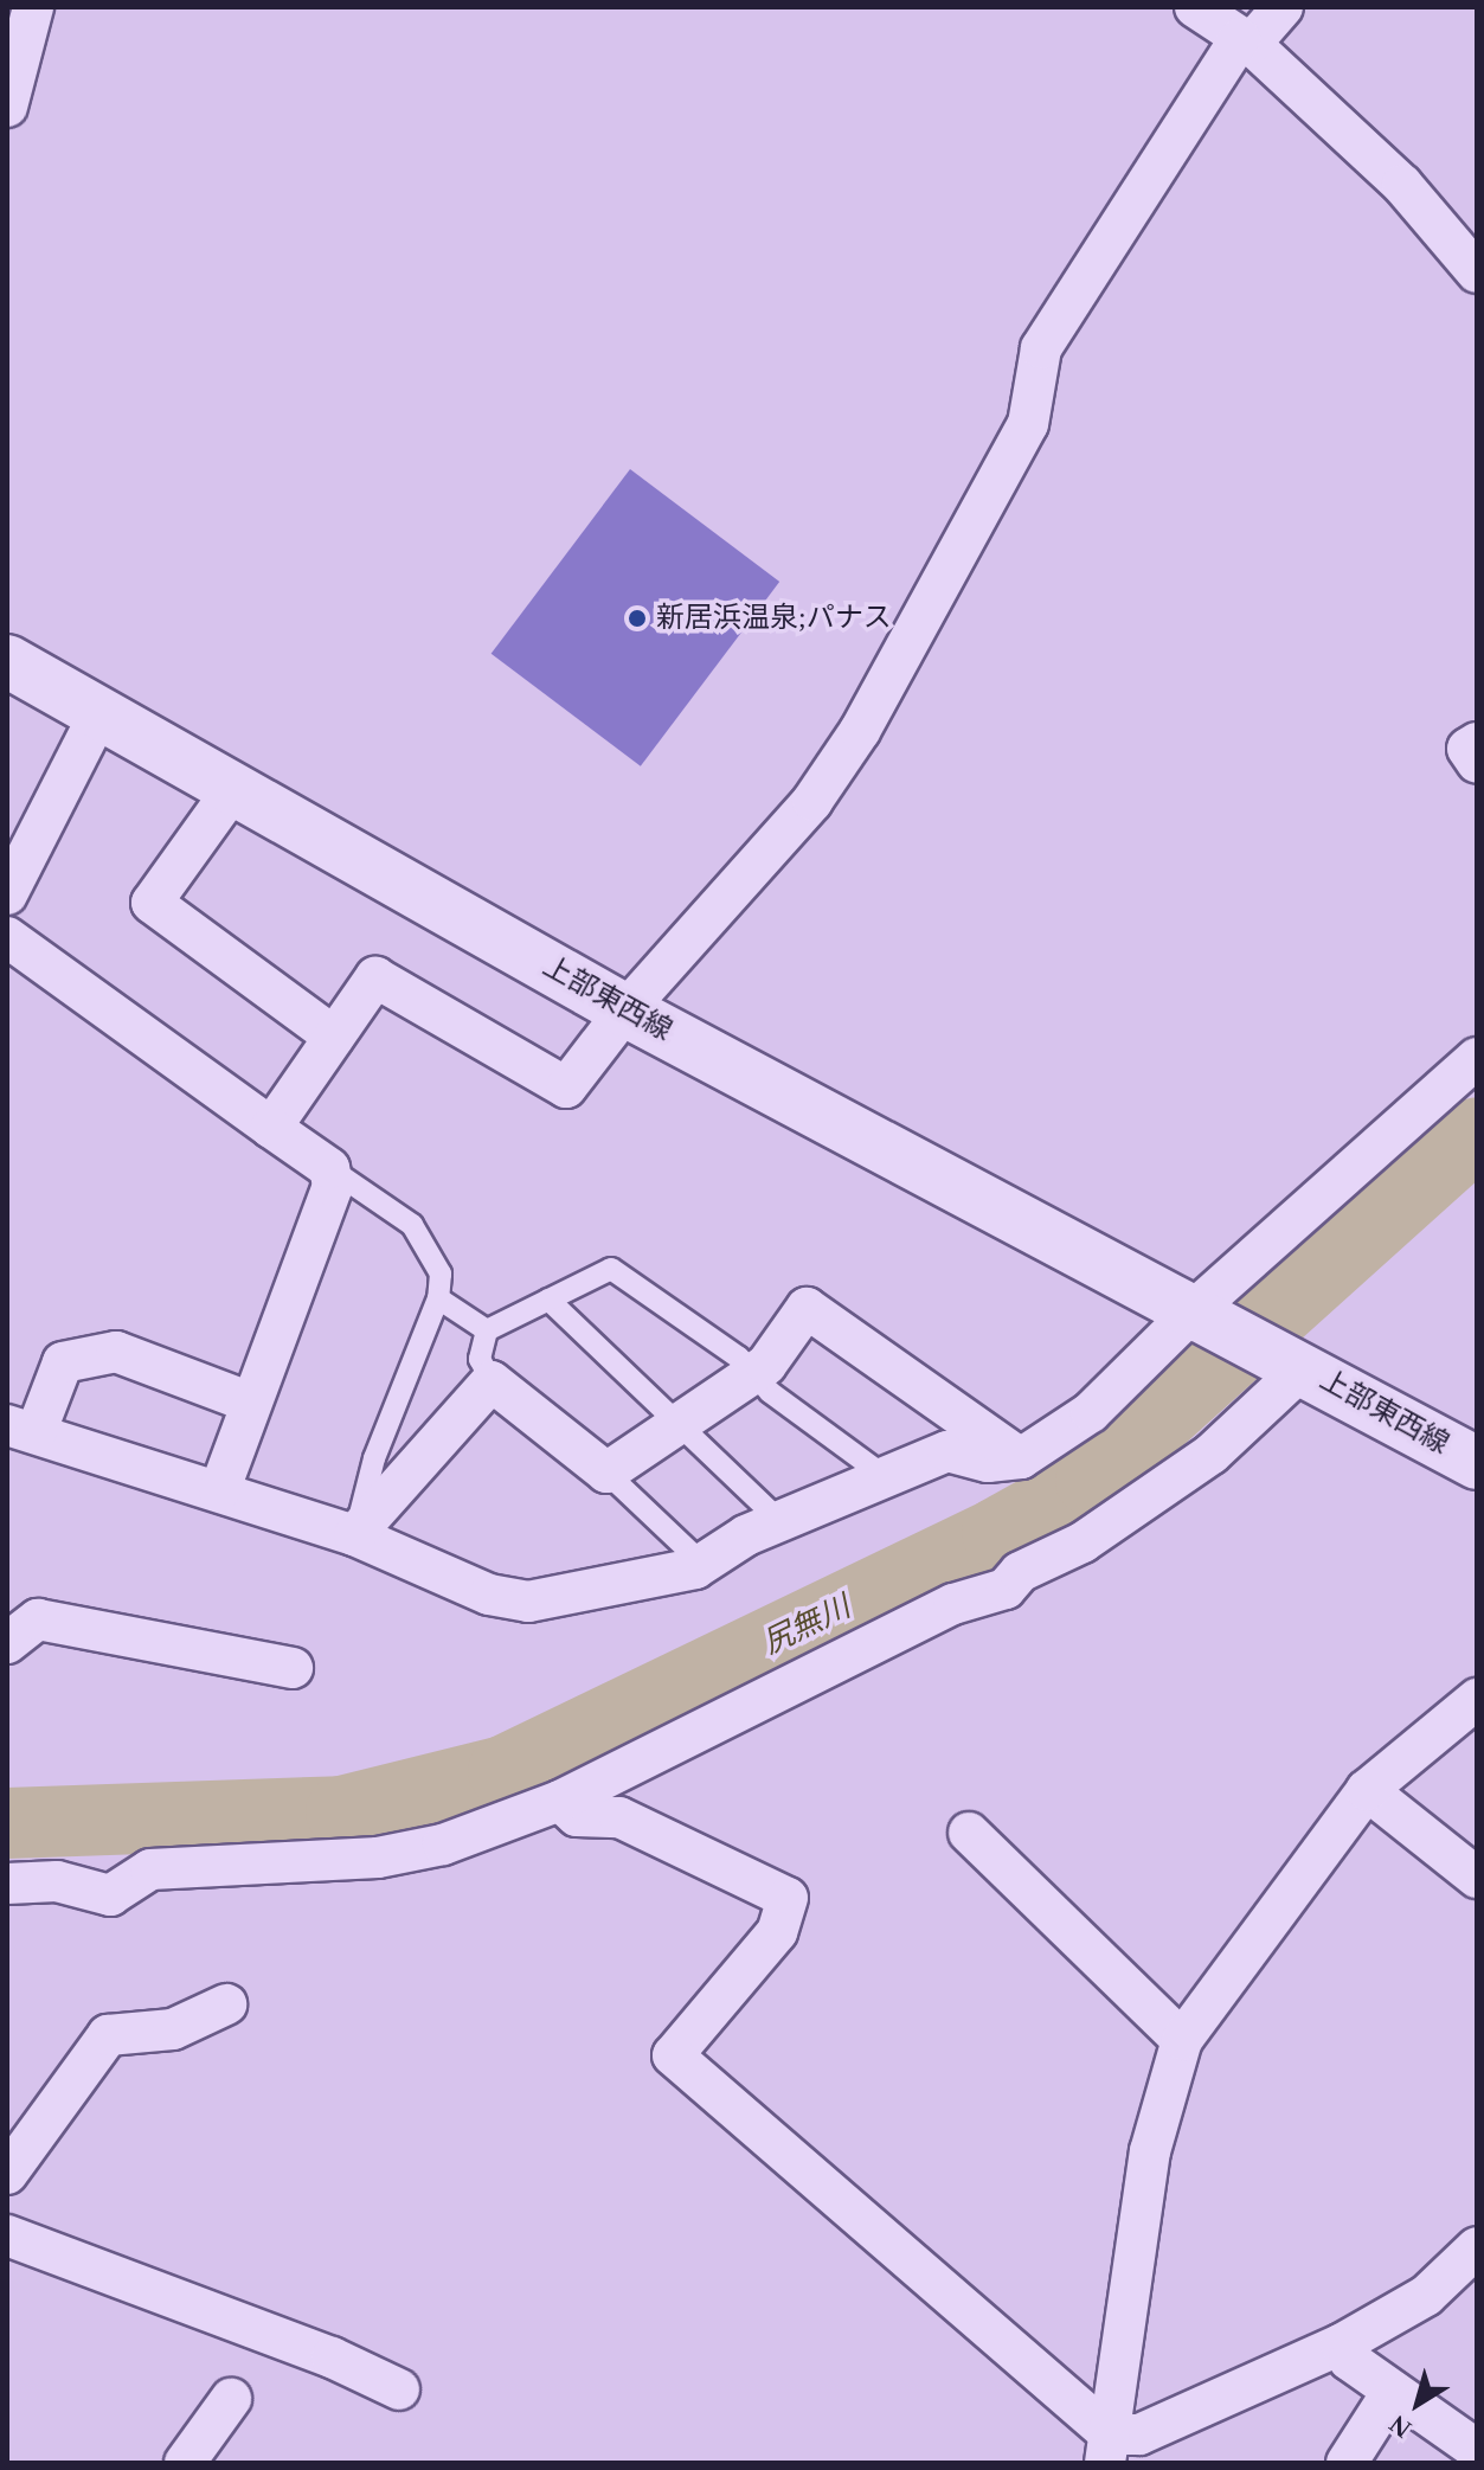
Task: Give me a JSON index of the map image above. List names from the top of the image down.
{
  "streets": {
    "street": ["上部東西線"]
  },
  "water": ["尻無川"],
  "places": ["新居浜温泉;パナス"],
  "north": "bottom left"
}
